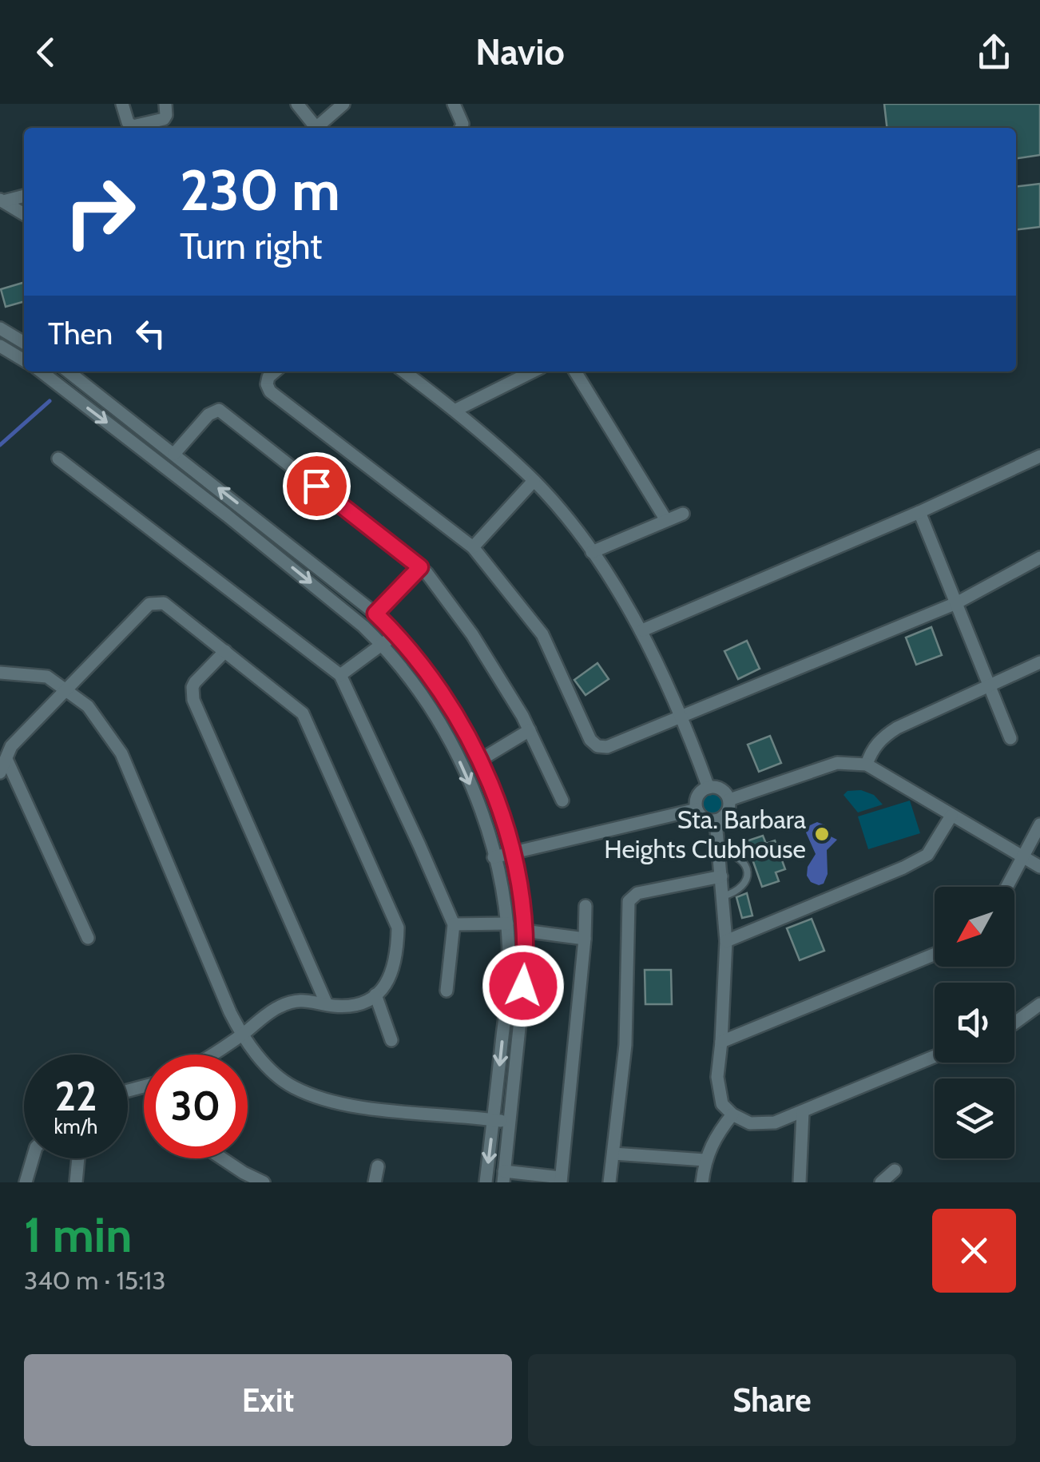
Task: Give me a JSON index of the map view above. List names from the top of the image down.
{
  "places": ["Sta. Barbara Heights Clubhouse"],
  "north": "bottom left",
  "page": {
    "header": "Navio",
    "turn": ["230 m", "Turn right"],
    "then": "Then",
    "speed": "22 km/h",
    "limit": "30",
    "heading": ["1 min", "340 m · 15:13"],
    "buttons": ["Exit", "Share"]
  }
}
